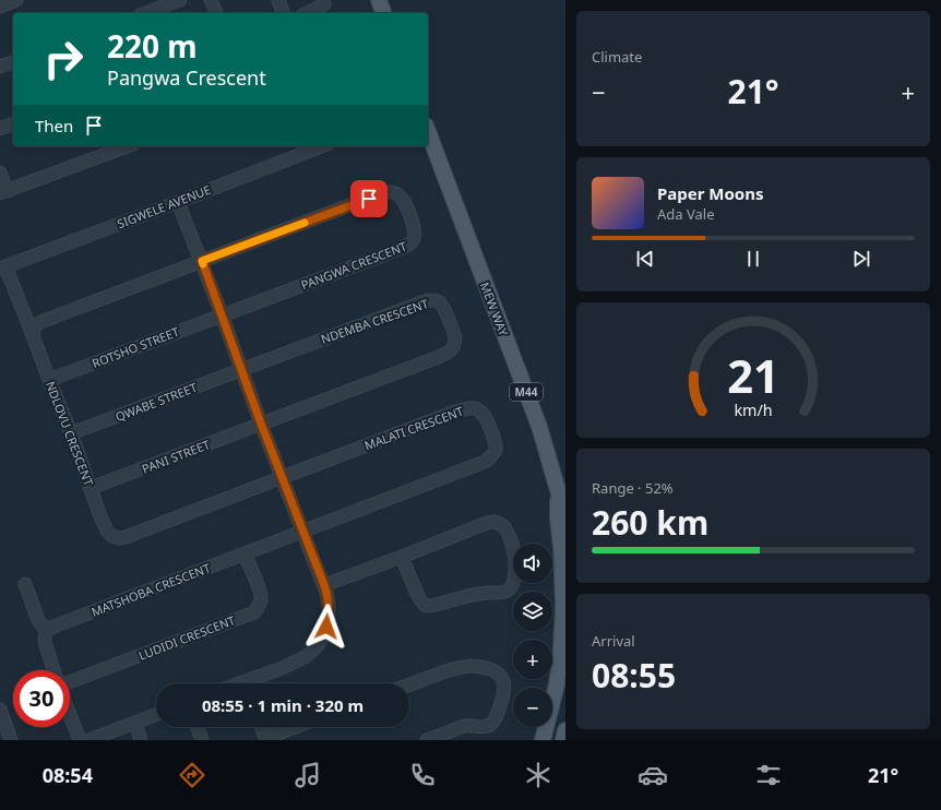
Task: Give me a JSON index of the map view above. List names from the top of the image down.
{
  "streets": {
    "main road": ["MEW WAY", "M44"],
    "street": [
      "SIGWELE AVENUE",
      "PANGWA CRESCENT",
      "NDEMBA CRESCENT",
      "ROTSHO STREET",
      "QWABE STREET",
      "MALATI CRESCENT",
      "NDLOVU CRESCENT",
      "PANI STREET",
      "MATSHOBA CRESCENT",
      "LUDIDI CRESCENT"
    ]
  },
  "crossings": [
    ["SIGWELE AVENUE", "NDLOVU CRESCENT"],
    ["PANGWA CRESCENT", "ROTSHO STREET"],
    ["NDEMBA CRESCENT", "QWABE STREET"],
    ["NDEMBA CRESCENT", "PANI STREET"],
    ["ROTSHO STREET", "NDLOVU CRESCENT"],
    ["QWABE STREET", "NDLOVU CRESCENT"],
    ["MALATI CRESCENT", "NDLOVU CRESCENT"],
    ["MALATI CRESCENT", "MATSHOBA CRESCENT"],
    ["NDLOVU CRESCENT", "PANI STREET"],
    ["MATSHOBA CRESCENT", "LUDIDI CRESCENT"]
  ],
  "page": {
    "tile": [
      "Climate",
      ["Range · 52%", "260 km"],
      ["Arrival", "08:55"]
    ],
    "turn": ["220 m", "Pangwa Crescent"],
    "heat": ["−", "21°", "+"],
    "then": "Then",
    "song": ["Paper Moons", "Ada Vale"],
    "map_buttons": ["+", "−"],
    "limit": "30",
    "trip": "08:55 · 1 min · 320 m",
    "tabs": ["08:54", "21°"],
    "gauge": ["21", "km/h"]
  }
}
